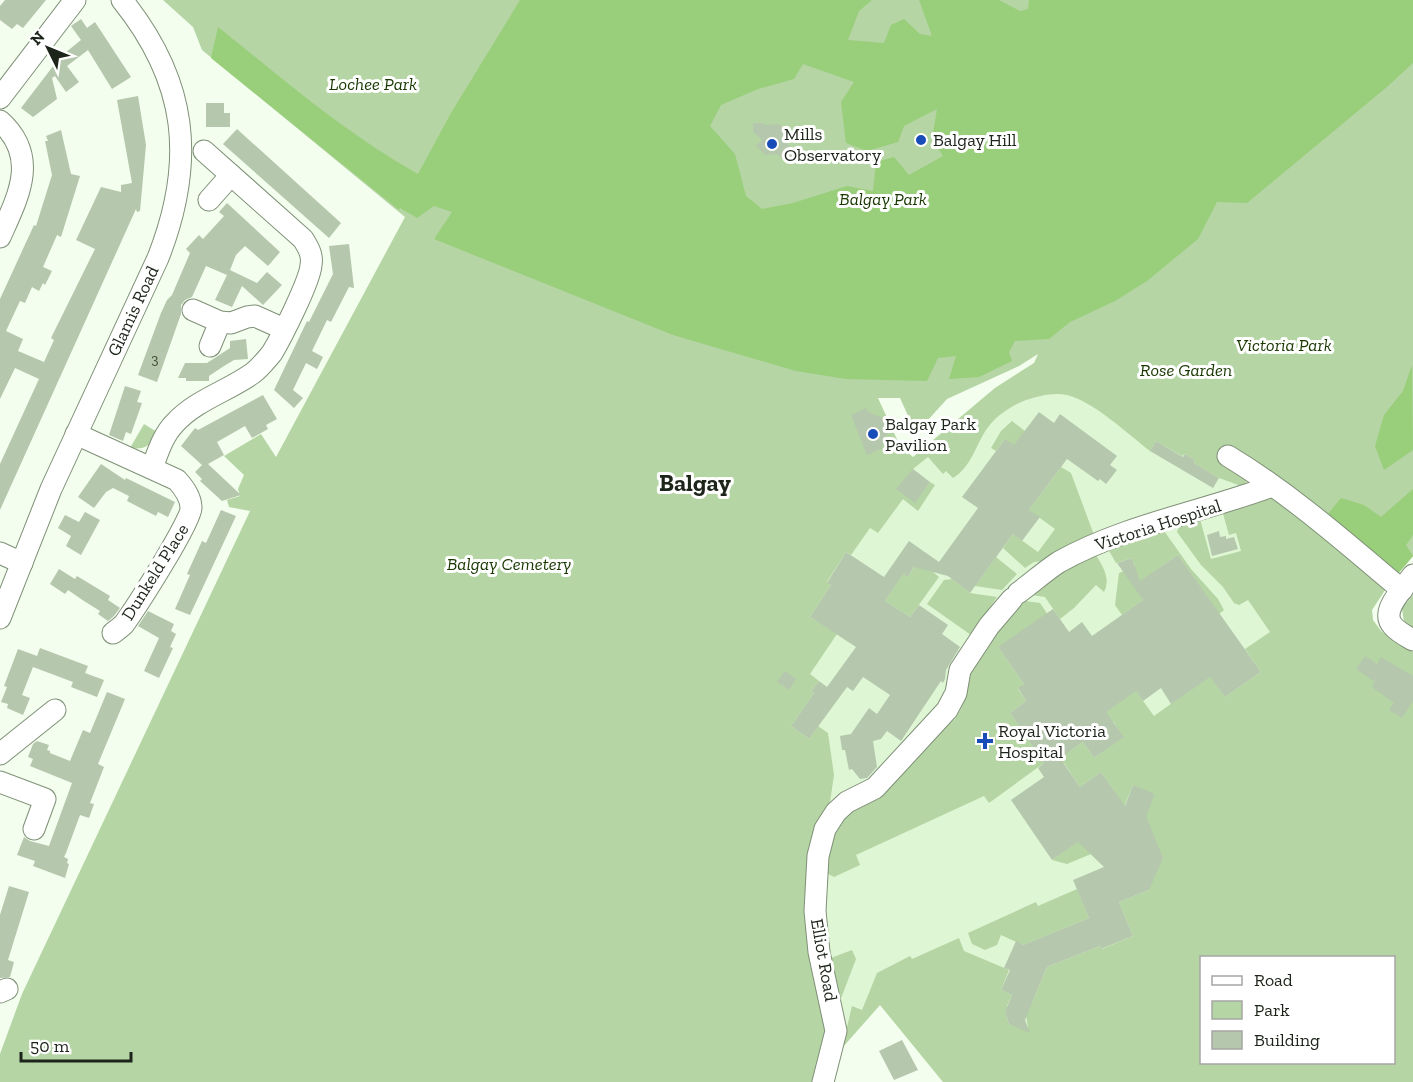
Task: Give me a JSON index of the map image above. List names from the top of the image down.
{
  "streets": {
    "street": [
      "Glamis Road",
      "Victoria Hospital",
      "Dunkeld Place",
      "Elliot Road"
    ]
  },
  "crossings": [
    ["Glamis Road", "Dunkeld Place"],
    ["Victoria Hospital", "Elliot Road"]
  ],
  "districts": ["Balgay"],
  "parks": [
    "Lochee Park",
    "Balgay Park",
    "Victoria Park",
    "Rose Garden",
    "Balgay Cemetery"
  ],
  "places": {
    "other": ["Balgay Hill", "Mills Observatory", "Balgay Park Pavilion"],
    "health": ["Royal Victoria Hospital"]
  },
  "house_numbers": ["3"],
  "legend": ["Road", "Park", "Building"],
  "scale_bar": "50 m",
  "north": "top left"
}
